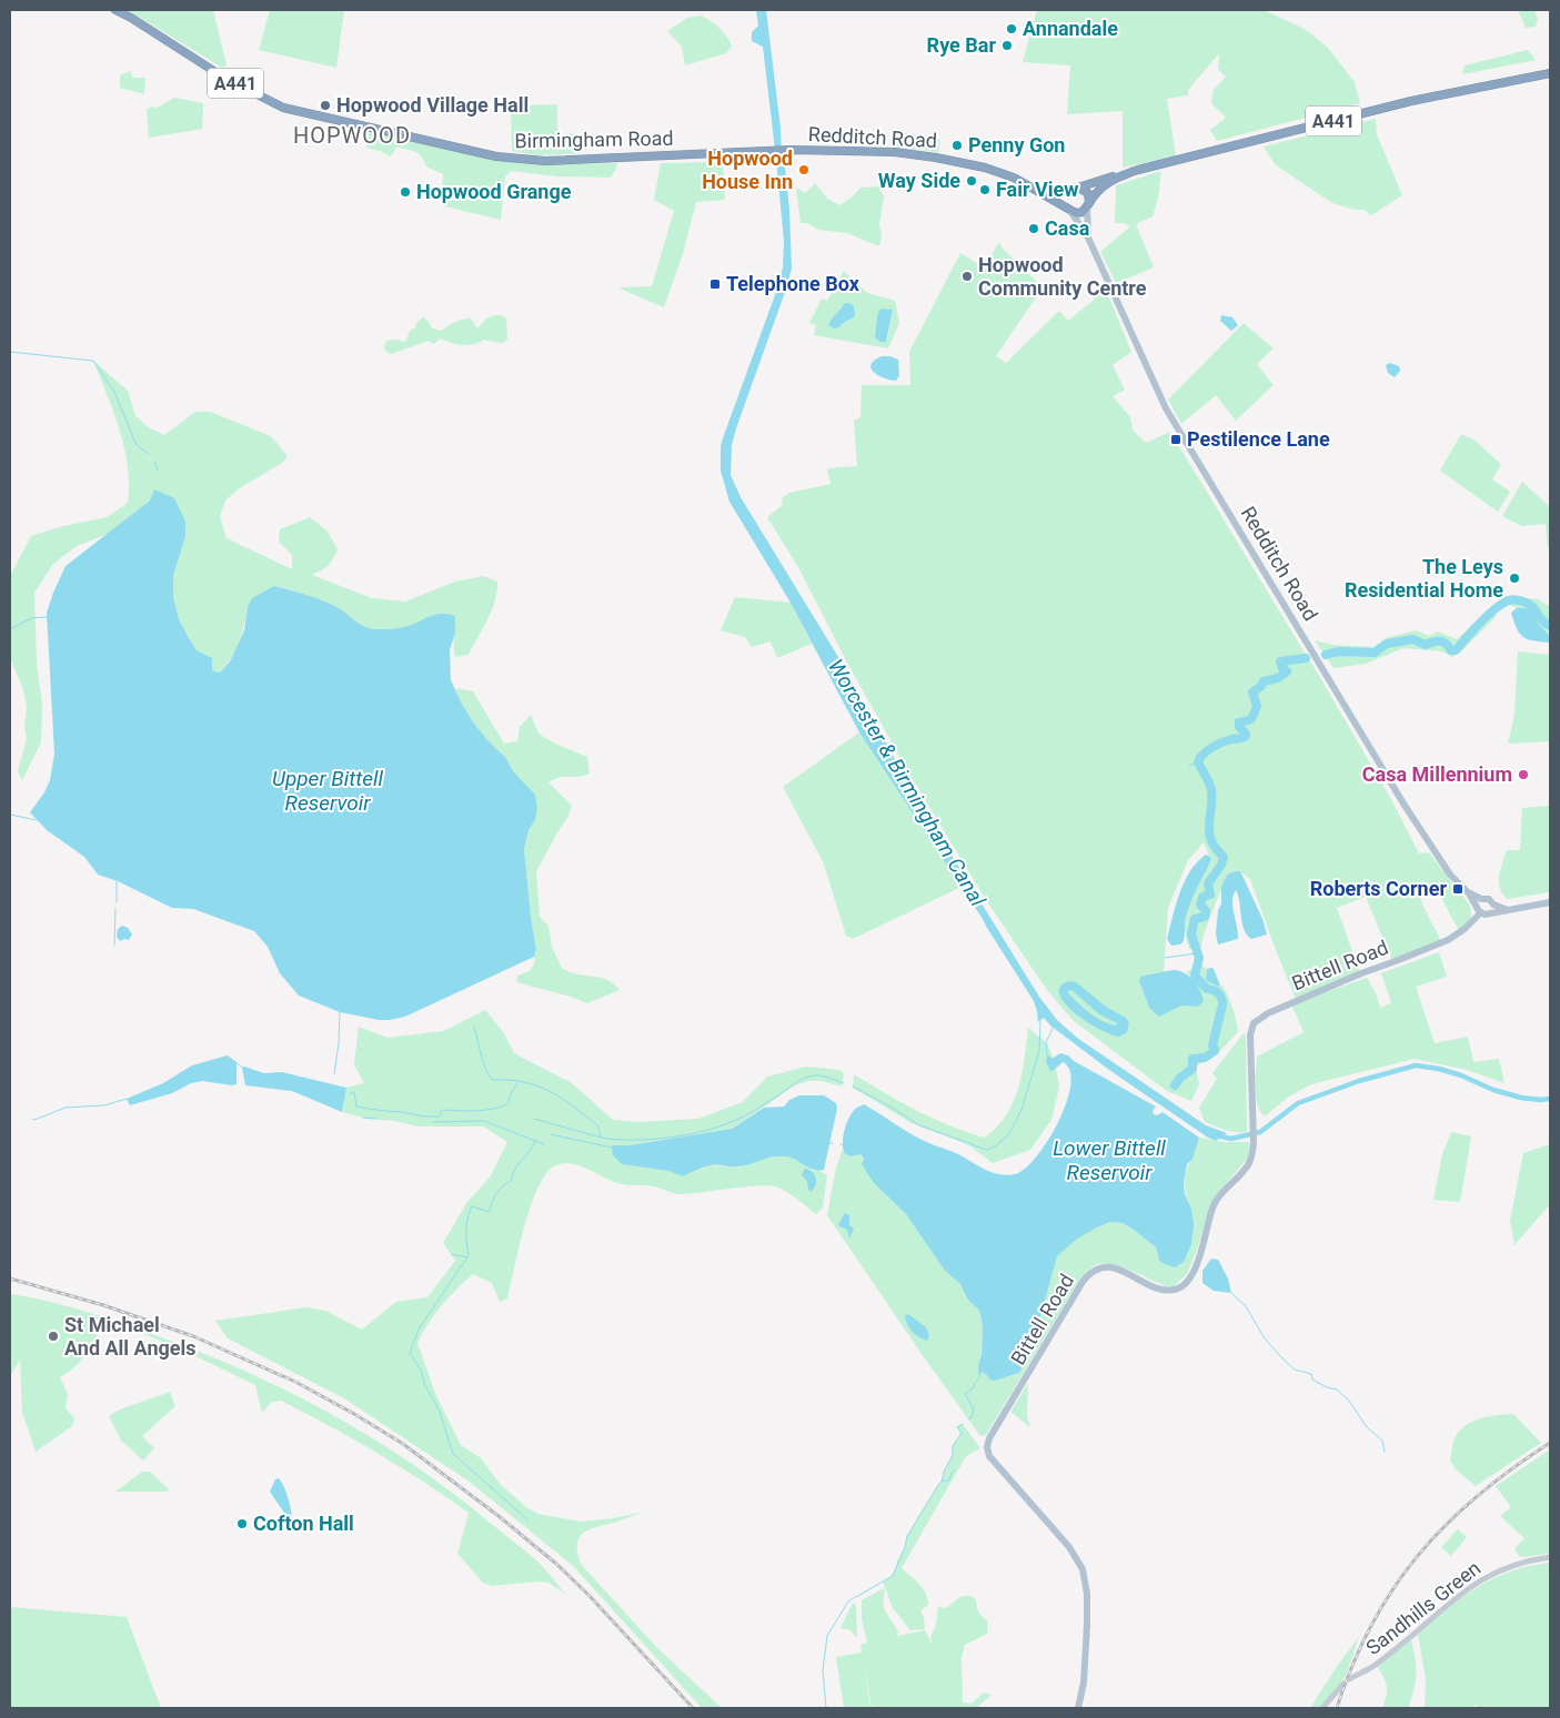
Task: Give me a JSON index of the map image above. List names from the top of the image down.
{
  "streets": {
    "highway": ["A441", "Redditch Road", "Birmingham Road"],
    "main road": ["Bittell Road"],
    "street": ["Sandhills Green"]
  },
  "crossings": [
    ["A441", "Redditch Road"],
    ["Redditch Road", "Birmingham Road"],
    ["Redditch Road", "Bittell Road"]
  ],
  "districts": ["HOPWOOD"],
  "water": ["Upper Bittell Reservoir", "Worcester & Birmingham Canal", "Lower Bittell Reservoir"],
  "places": {
    "other": [
      "Annandale",
      "Rye Bar",
      "Hopwood Village Hall",
      "Penny Gon",
      "Hopwood House Inn",
      "Way Side",
      "Fair View",
      "Hopwood Grange",
      "Casa",
      "Hopwood Community Centre",
      "The Leys Residential Home",
      "Casa Millennium",
      "St Michael And All Angels",
      "Cofton Hall"
    ],
    "transit": ["Telephone Box", "Pestilence Lane", "Roberts Corner"]
  }
}
